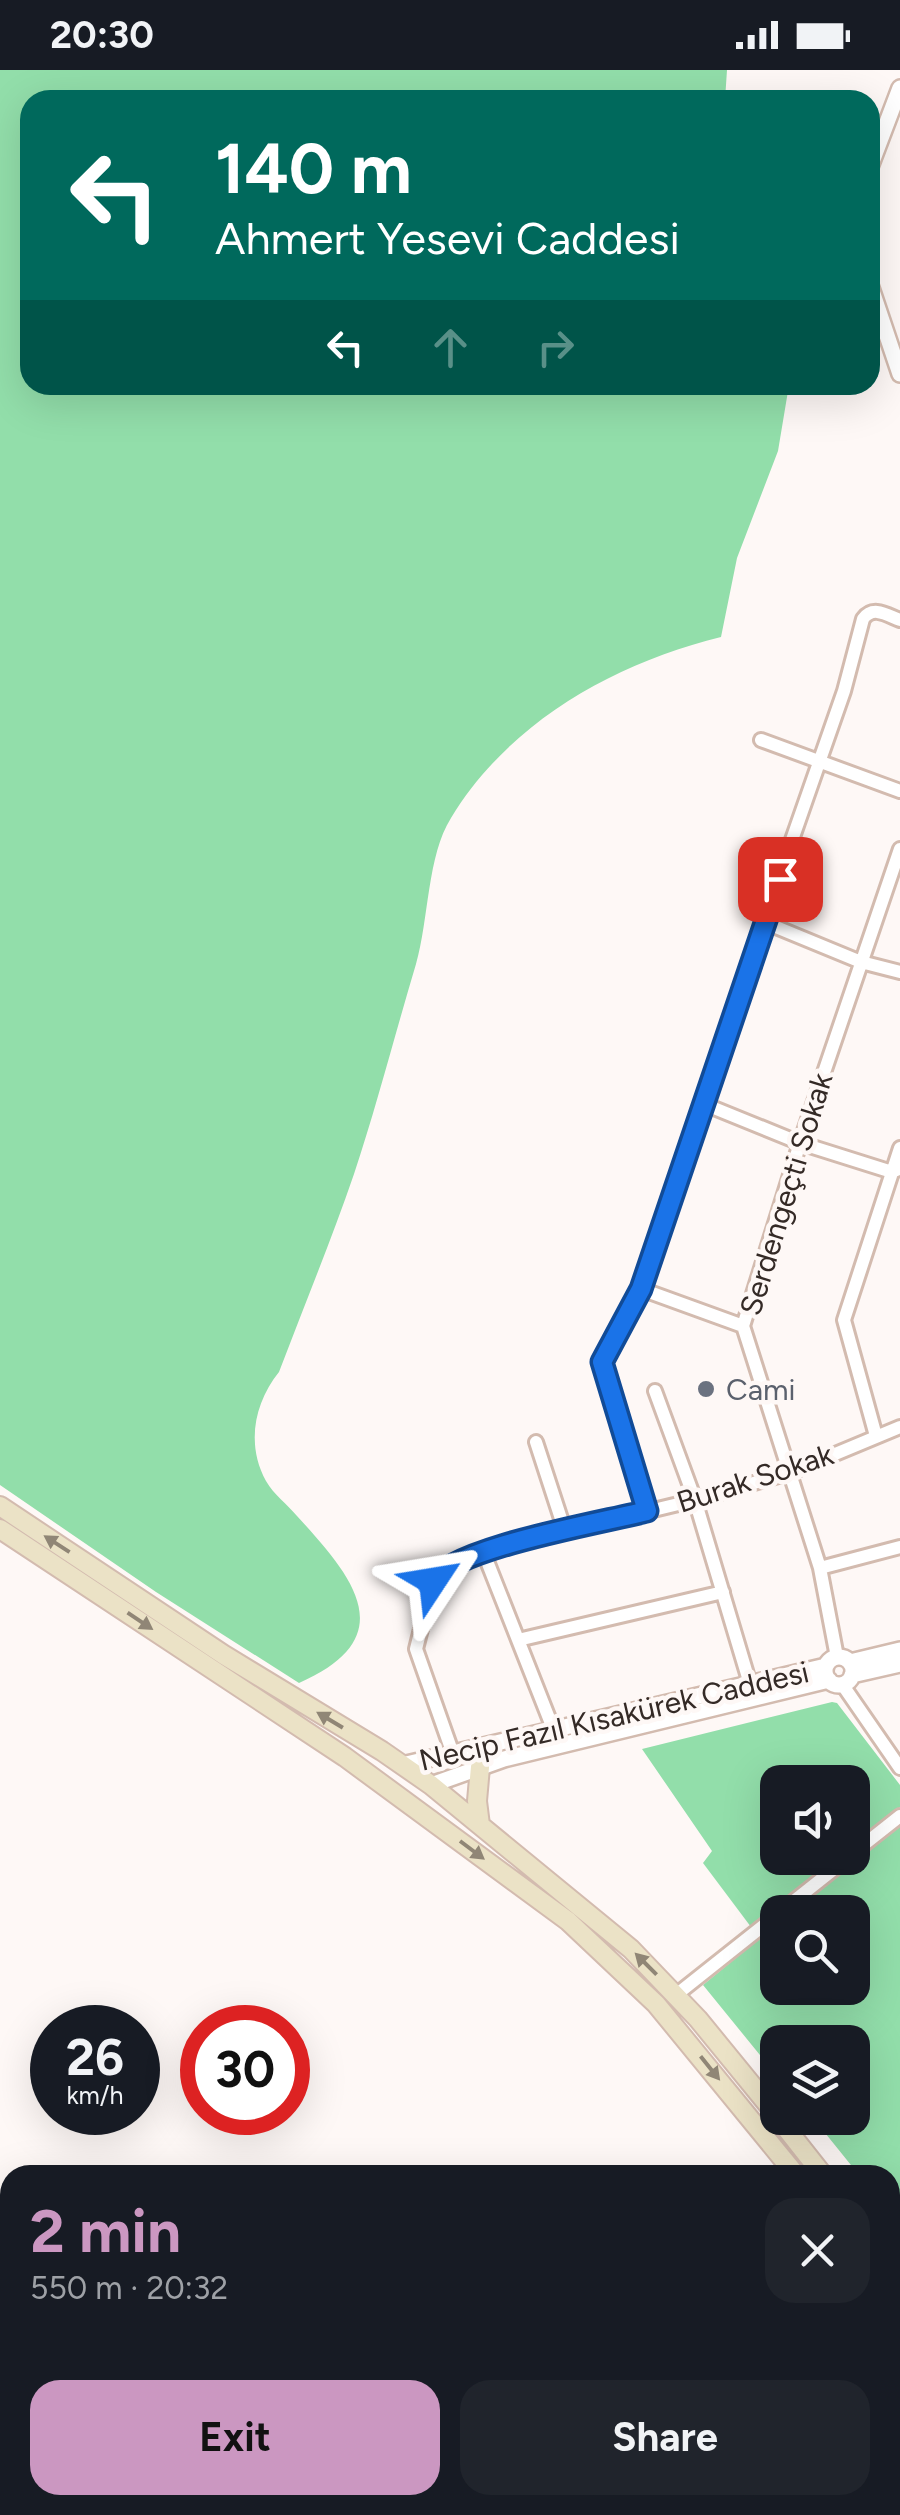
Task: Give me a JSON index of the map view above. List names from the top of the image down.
{
  "streets": {
    "street": ["Serdengeçti Sokak", "Burak Sokak", "Necip Fazıl Kısakürek Caddesi"]
  },
  "crossings": [
    ["Serdengeçti Sokak", "Burak Sokak"],
    ["Serdengeçti Sokak", "Necip Fazıl Kısakürek Caddesi"],
    ["Burak Sokak", "Necip Fazıl Kısakürek Caddesi"]
  ],
  "places": ["Cami"],
  "page": {
    "status": "20:30",
    "turn": ["140 m", "Ahmert Yesevi Caddesi"],
    "speed": "26 km/h",
    "limit": "30",
    "heading": ["2 min", "550 m · 20:32"],
    "buttons": ["Exit", "Share"]
  }
}
